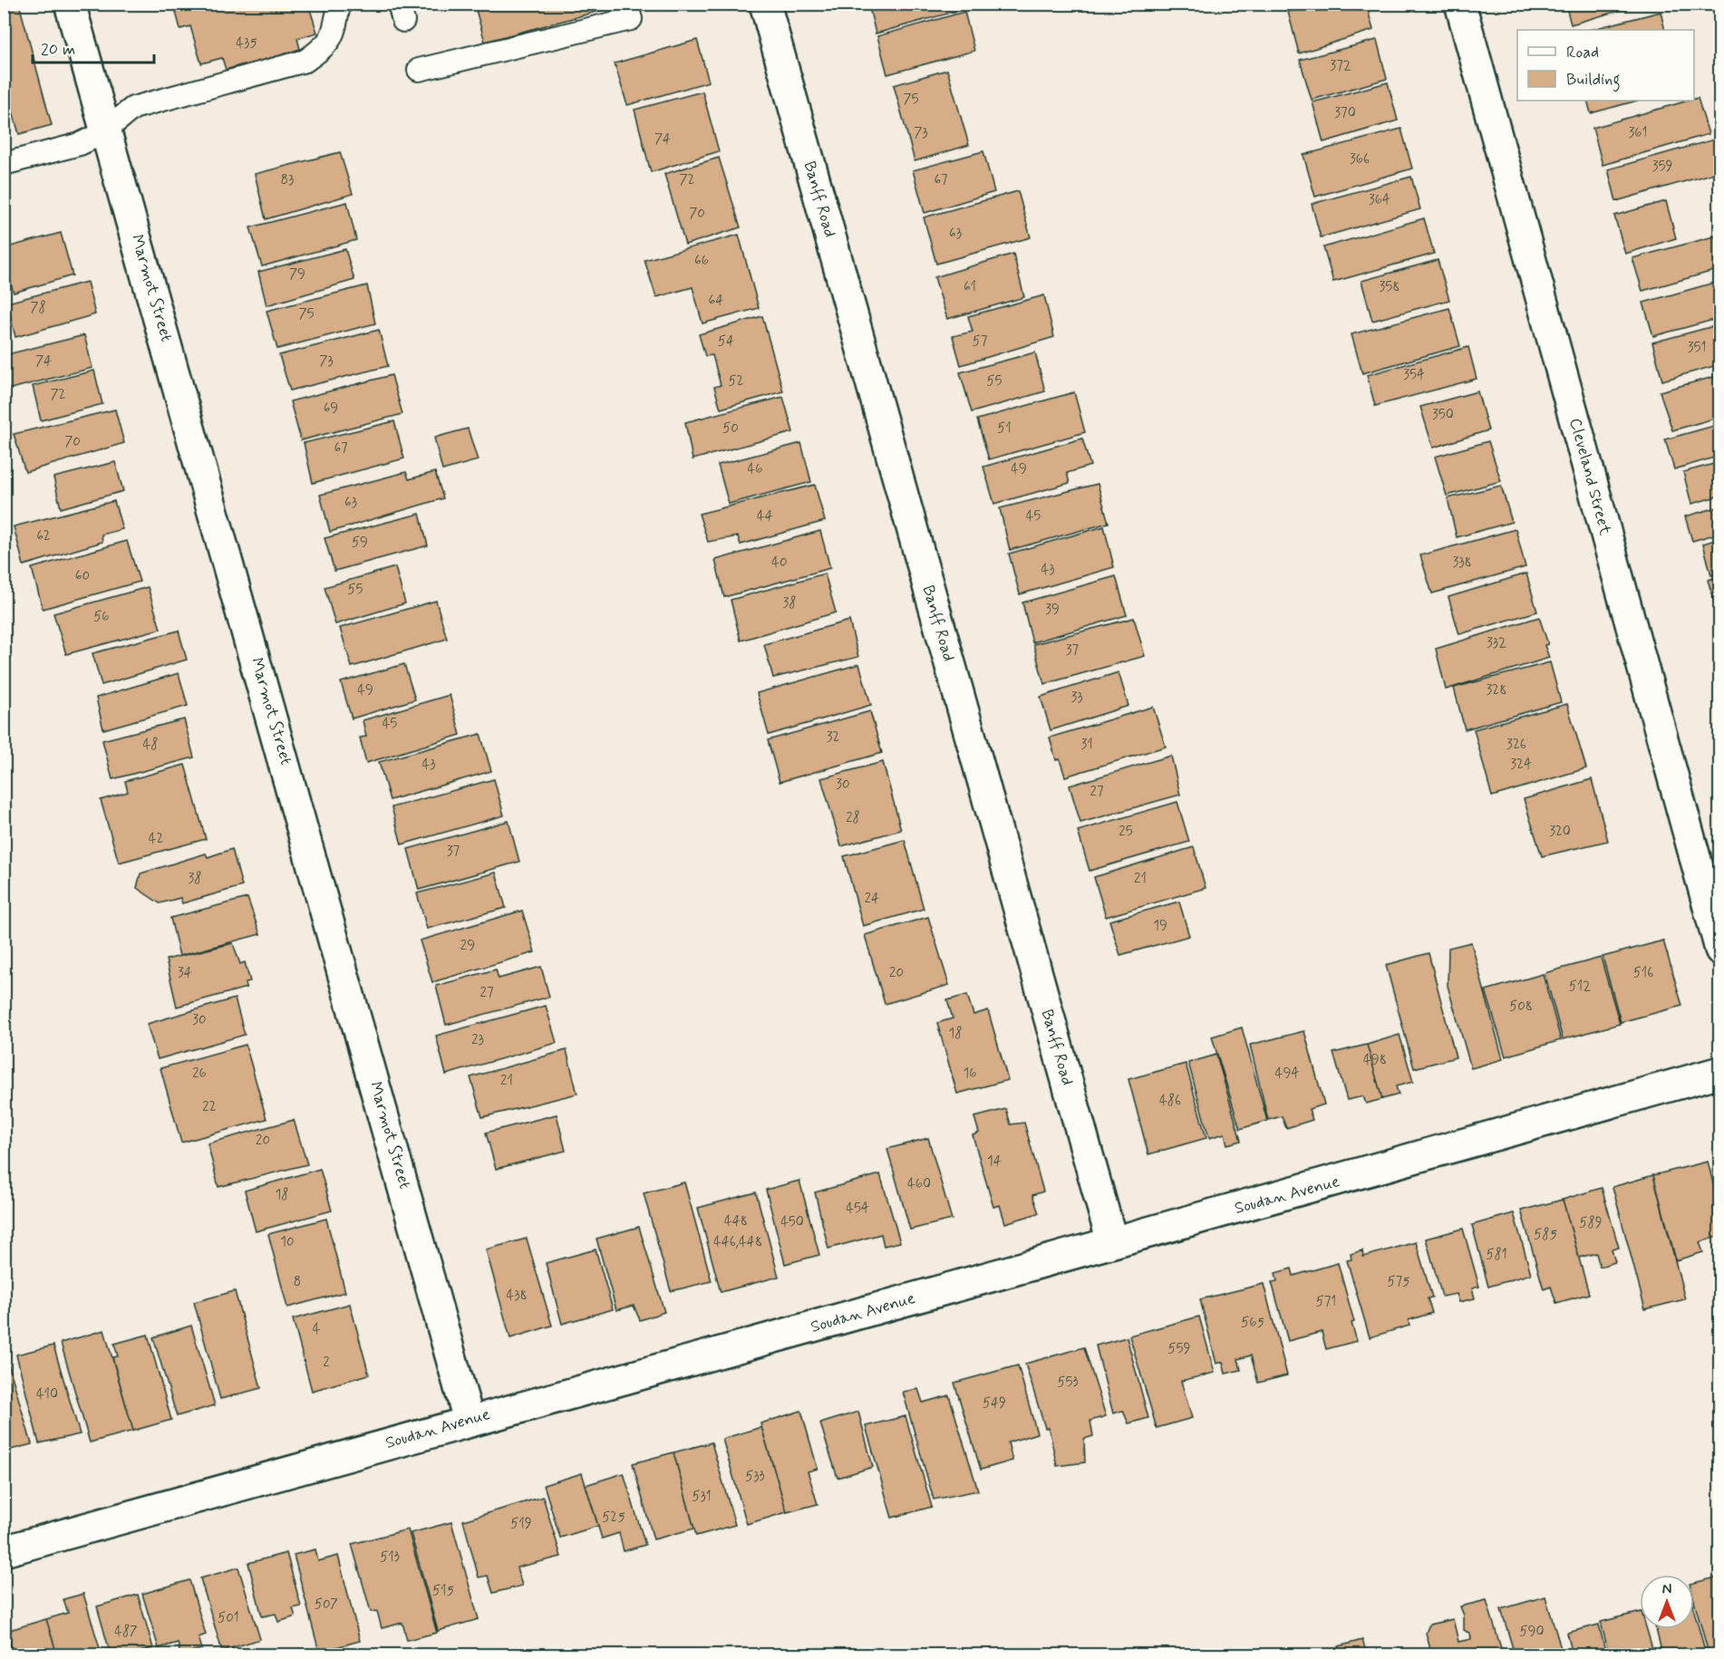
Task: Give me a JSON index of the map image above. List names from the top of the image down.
{
  "streets": {
    "street": [
      "Banff Road",
      "Marmot Street",
      "Cleveland Street",
      "Soudan Avenue"
    ]
  },
  "crossings": [
    ["Banff Road", "Soudan Avenue"],
    ["Marmot Street", "Soudan Avenue"]
  ],
  "house_numbers": [
    "435",
    "372",
    "75",
    "370",
    "73",
    "361",
    "74",
    "366",
    "359",
    "83",
    "72",
    "67",
    "364",
    "70",
    "63",
    "66",
    "79",
    "61",
    "358",
    "64",
    "78",
    "75",
    "54",
    "57",
    "351",
    "74",
    "73",
    "354",
    "52",
    "55",
    "72",
    "69",
    "350",
    "50",
    "51",
    "70",
    "67",
    "46",
    "49",
    "63",
    "44",
    "45",
    "62",
    "59",
    "40",
    "338",
    "43",
    "60",
    "55",
    "38",
    "39",
    "56",
    "332",
    "37",
    "49",
    "328",
    "33",
    "45",
    "32",
    "48",
    "31",
    "326",
    "43",
    "324",
    "30",
    "27",
    "28",
    "25",
    "320",
    "42",
    "37",
    "38",
    "21",
    "24",
    "19",
    "29",
    "34",
    "20",
    "516",
    "512",
    "27",
    "508",
    "30",
    "18",
    "23",
    "498",
    "26",
    "16",
    "494",
    "21",
    "486",
    "22",
    "20",
    "14",
    "460",
    "18",
    "454",
    "448",
    "450",
    "589",
    "585",
    "10",
    "446,448",
    "581",
    "8",
    "575",
    "438",
    "571",
    "565",
    "4",
    "559",
    "2",
    "553",
    "410",
    "549",
    "533",
    "531",
    "525",
    "519",
    "513",
    "515",
    "507",
    "501",
    "487",
    "590"
  ],
  "legend": ["Road", "Building"],
  "scale_bar": "20 m",
  "north": "top"
}
